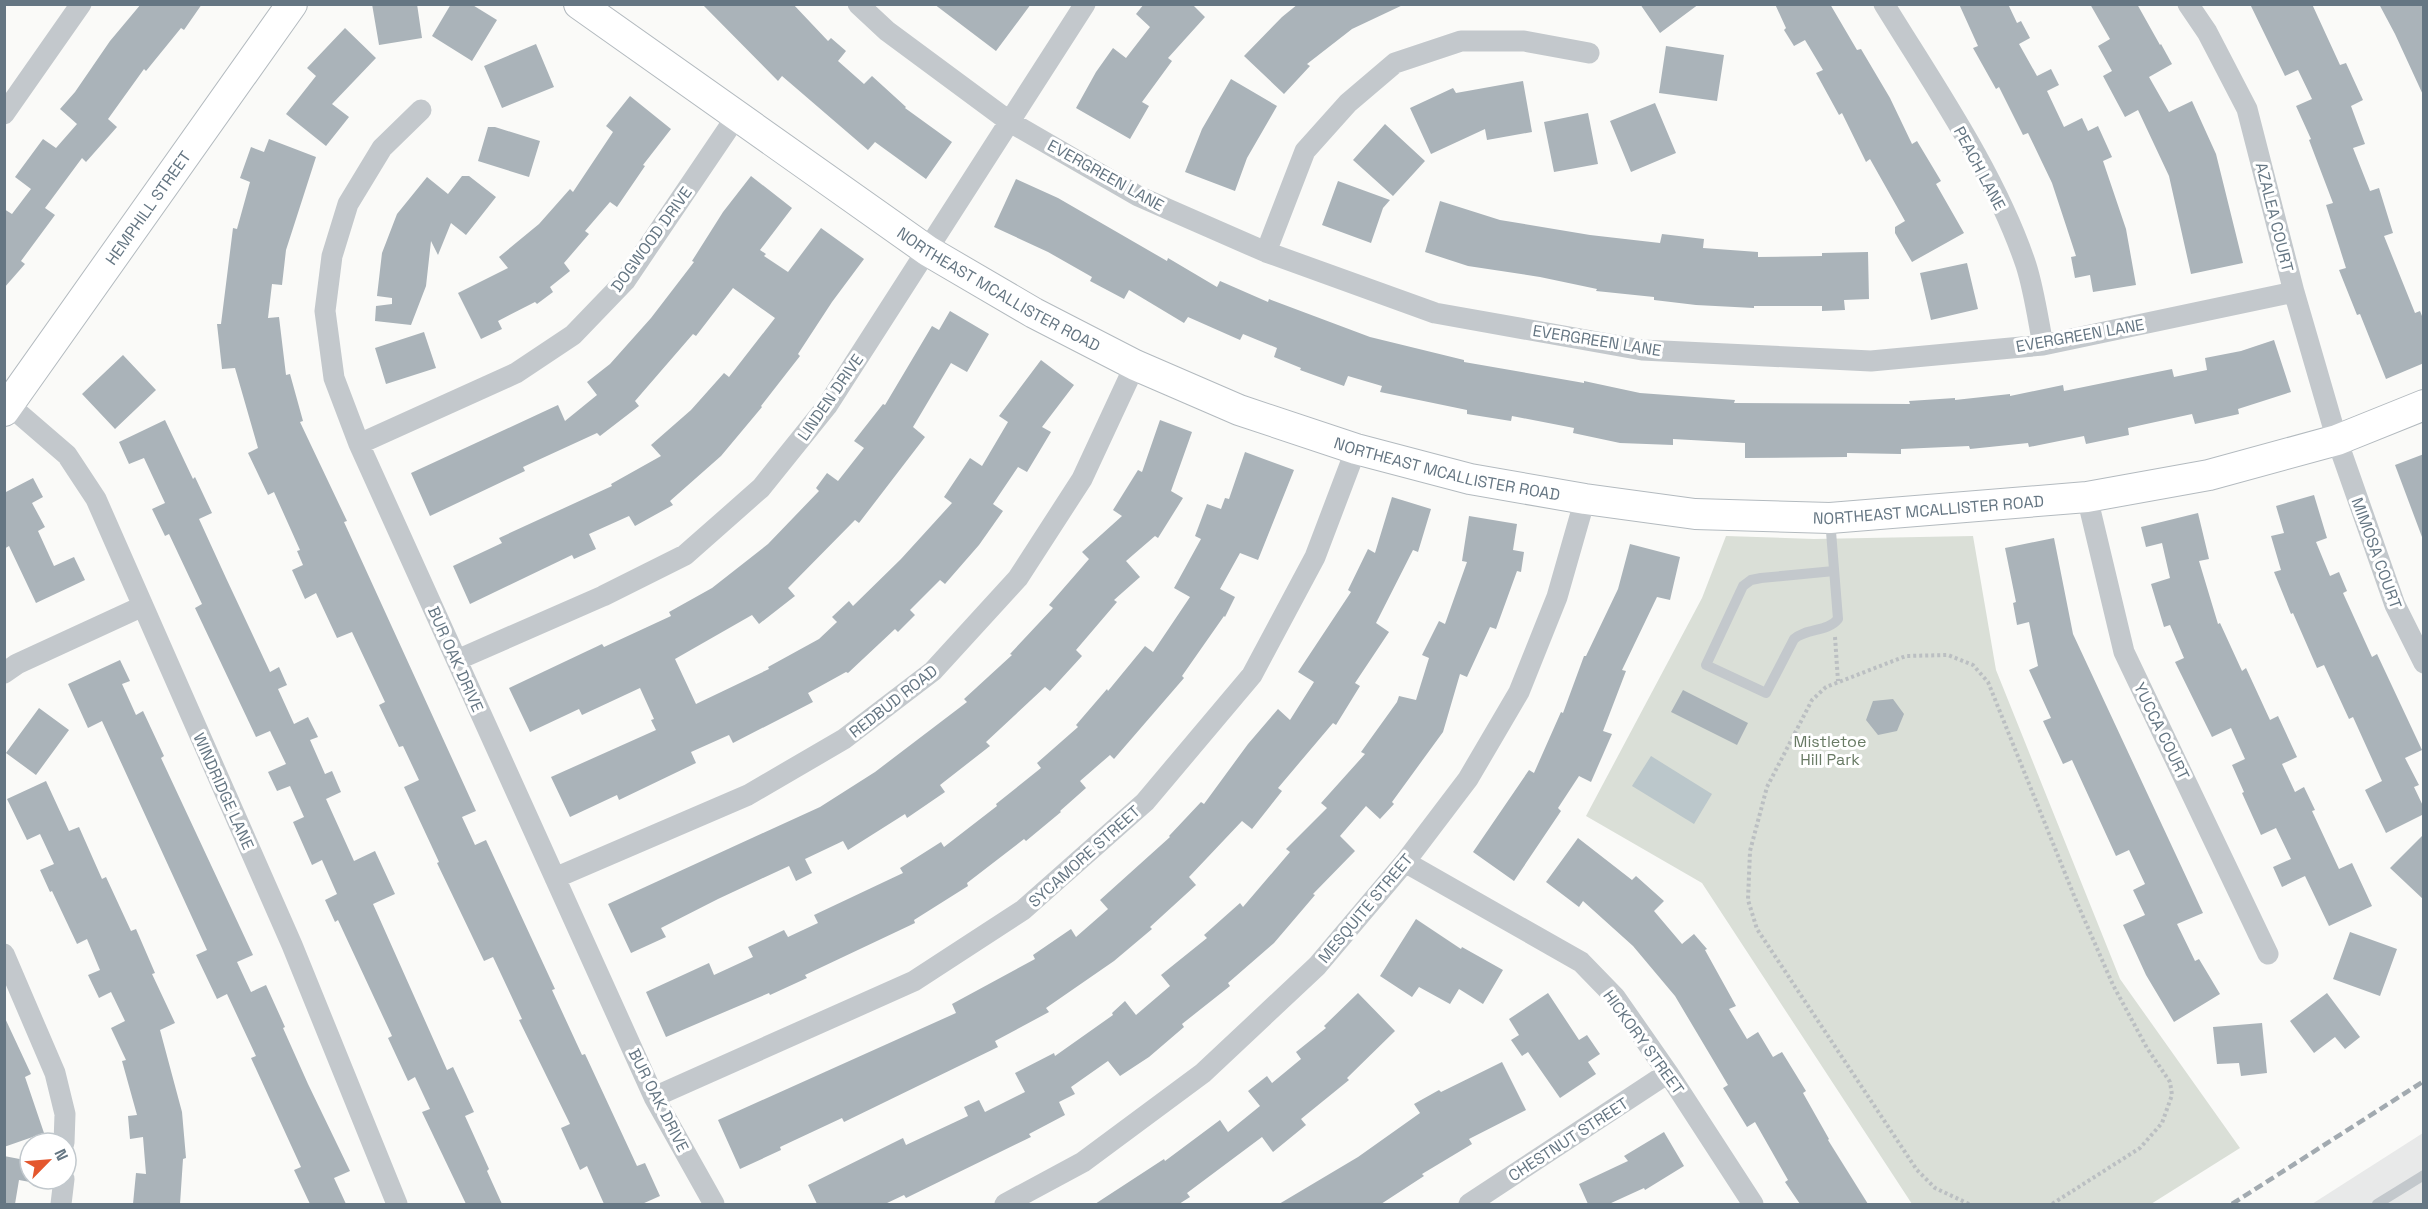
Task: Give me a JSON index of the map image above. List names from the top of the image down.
{
  "streets": {
    "street": [
      "PEACH LANE",
      "EVERGREEN LANE",
      "HEMPHILL STREET",
      "AZALEA COURT",
      "DOGWOOD DRIVE",
      "NORTHEAST MCALLISTER ROAD",
      "LINDEN DRIVE",
      "MIMOSA COURT",
      "BUR OAK DRIVE",
      "REDBUD ROAD",
      "YUCCA COURT",
      "WINDRIDGE LANE",
      "SYCAMORE STREET",
      "MESQUITE STREET",
      "HICKORY STREET",
      "CHESTNUT STREET"
    ]
  },
  "crossings": [
    ["PEACH LANE", "EVERGREEN LANE"],
    ["EVERGREEN LANE", "AZALEA COURT"],
    ["EVERGREEN LANE", "LINDEN DRIVE"],
    ["HEMPHILL STREET", "WINDRIDGE LANE"],
    ["AZALEA COURT", "NORTHEAST MCALLISTER ROAD"],
    ["AZALEA COURT", "MIMOSA COURT"],
    ["DOGWOOD DRIVE", "NORTHEAST MCALLISTER ROAD"],
    ["DOGWOOD DRIVE", "BUR OAK DRIVE"],
    ["NORTHEAST MCALLISTER ROAD", "LINDEN DRIVE"],
    ["NORTHEAST MCALLISTER ROAD", "MIMOSA COURT"],
    ["NORTHEAST MCALLISTER ROAD", "REDBUD ROAD"],
    ["NORTHEAST MCALLISTER ROAD", "YUCCA COURT"],
    ["NORTHEAST MCALLISTER ROAD", "SYCAMORE STREET"],
    ["NORTHEAST MCALLISTER ROAD", "MESQUITE STREET"],
    ["LINDEN DRIVE", "BUR OAK DRIVE"],
    ["BUR OAK DRIVE", "REDBUD ROAD"],
    ["BUR OAK DRIVE", "SYCAMORE STREET"],
    ["MESQUITE STREET", "HICKORY STREET"],
    ["HICKORY STREET", "CHESTNUT STREET"]
  ],
  "parks": ["Mistletoe Hill Park"],
  "north": "top right"
}
